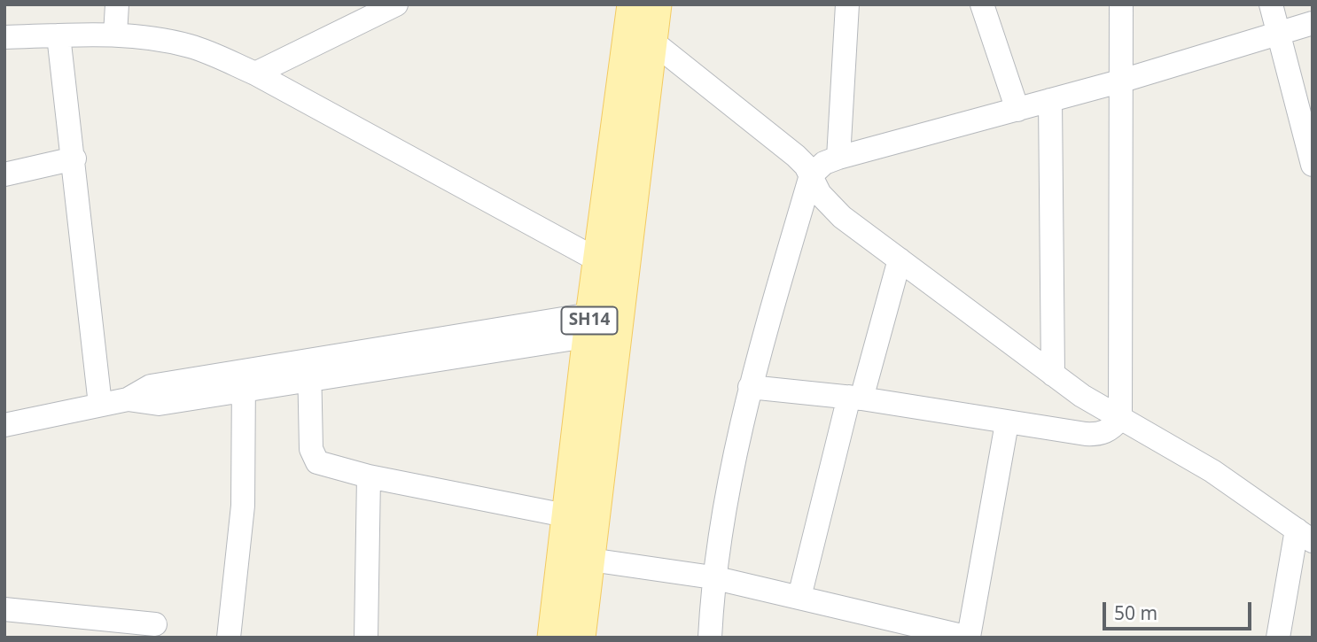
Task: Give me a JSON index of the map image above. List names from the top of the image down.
{
  "streets": {
    "main road": ["SH14"]
  },
  "scale_bar": "50 m"
}
